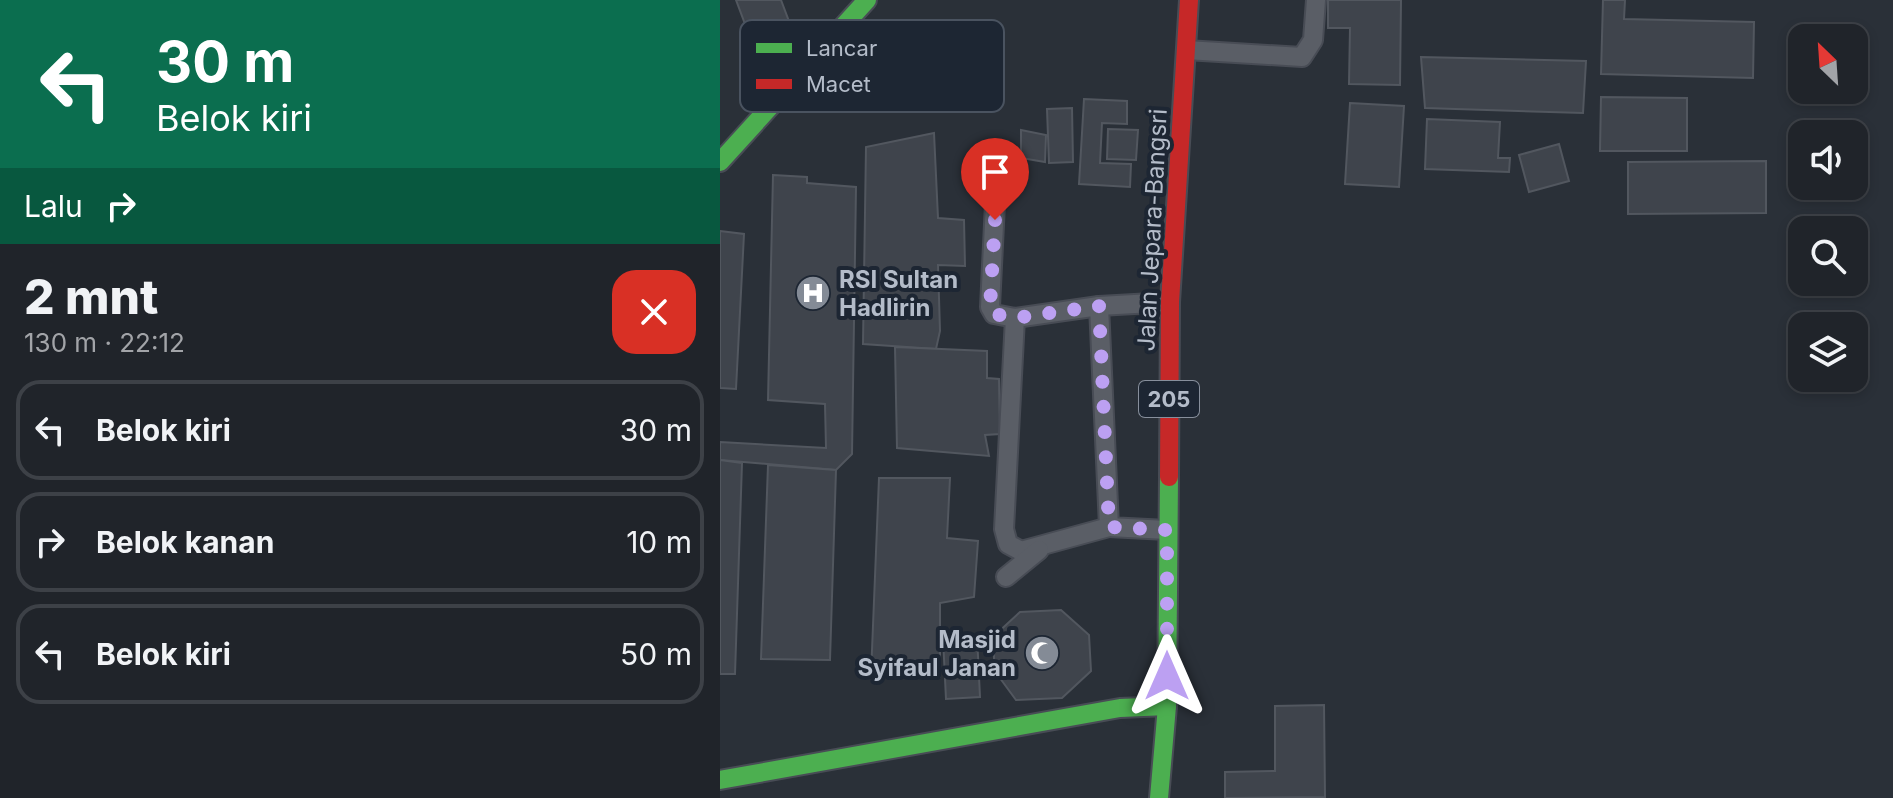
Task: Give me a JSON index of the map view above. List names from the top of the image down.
{
  "streets": {
    "main road": ["Jalan Jepara-Bangsri", "205"]
  },
  "places": {
    "hospital": ["RSI Sultan Hadlirin"],
    "mosque": ["Masjid Syifaul Janan"]
  },
  "legend": ["Lancar", "Macet"],
  "north": "top left",
  "page": {
    "turn": ["30 m", "Belok kiri"],
    "then": "Lalu",
    "heading": ["2 mnt", "130 m · 22:12"],
    "list": [
      {
        "name": "Belok kiri",
        "value": "30 m"
      },
      {
        "name": "Belok kanan",
        "value": "10 m"
      },
      {
        "name": "Belok kiri",
        "value": "50 m"
      }
    ]
  }
}
